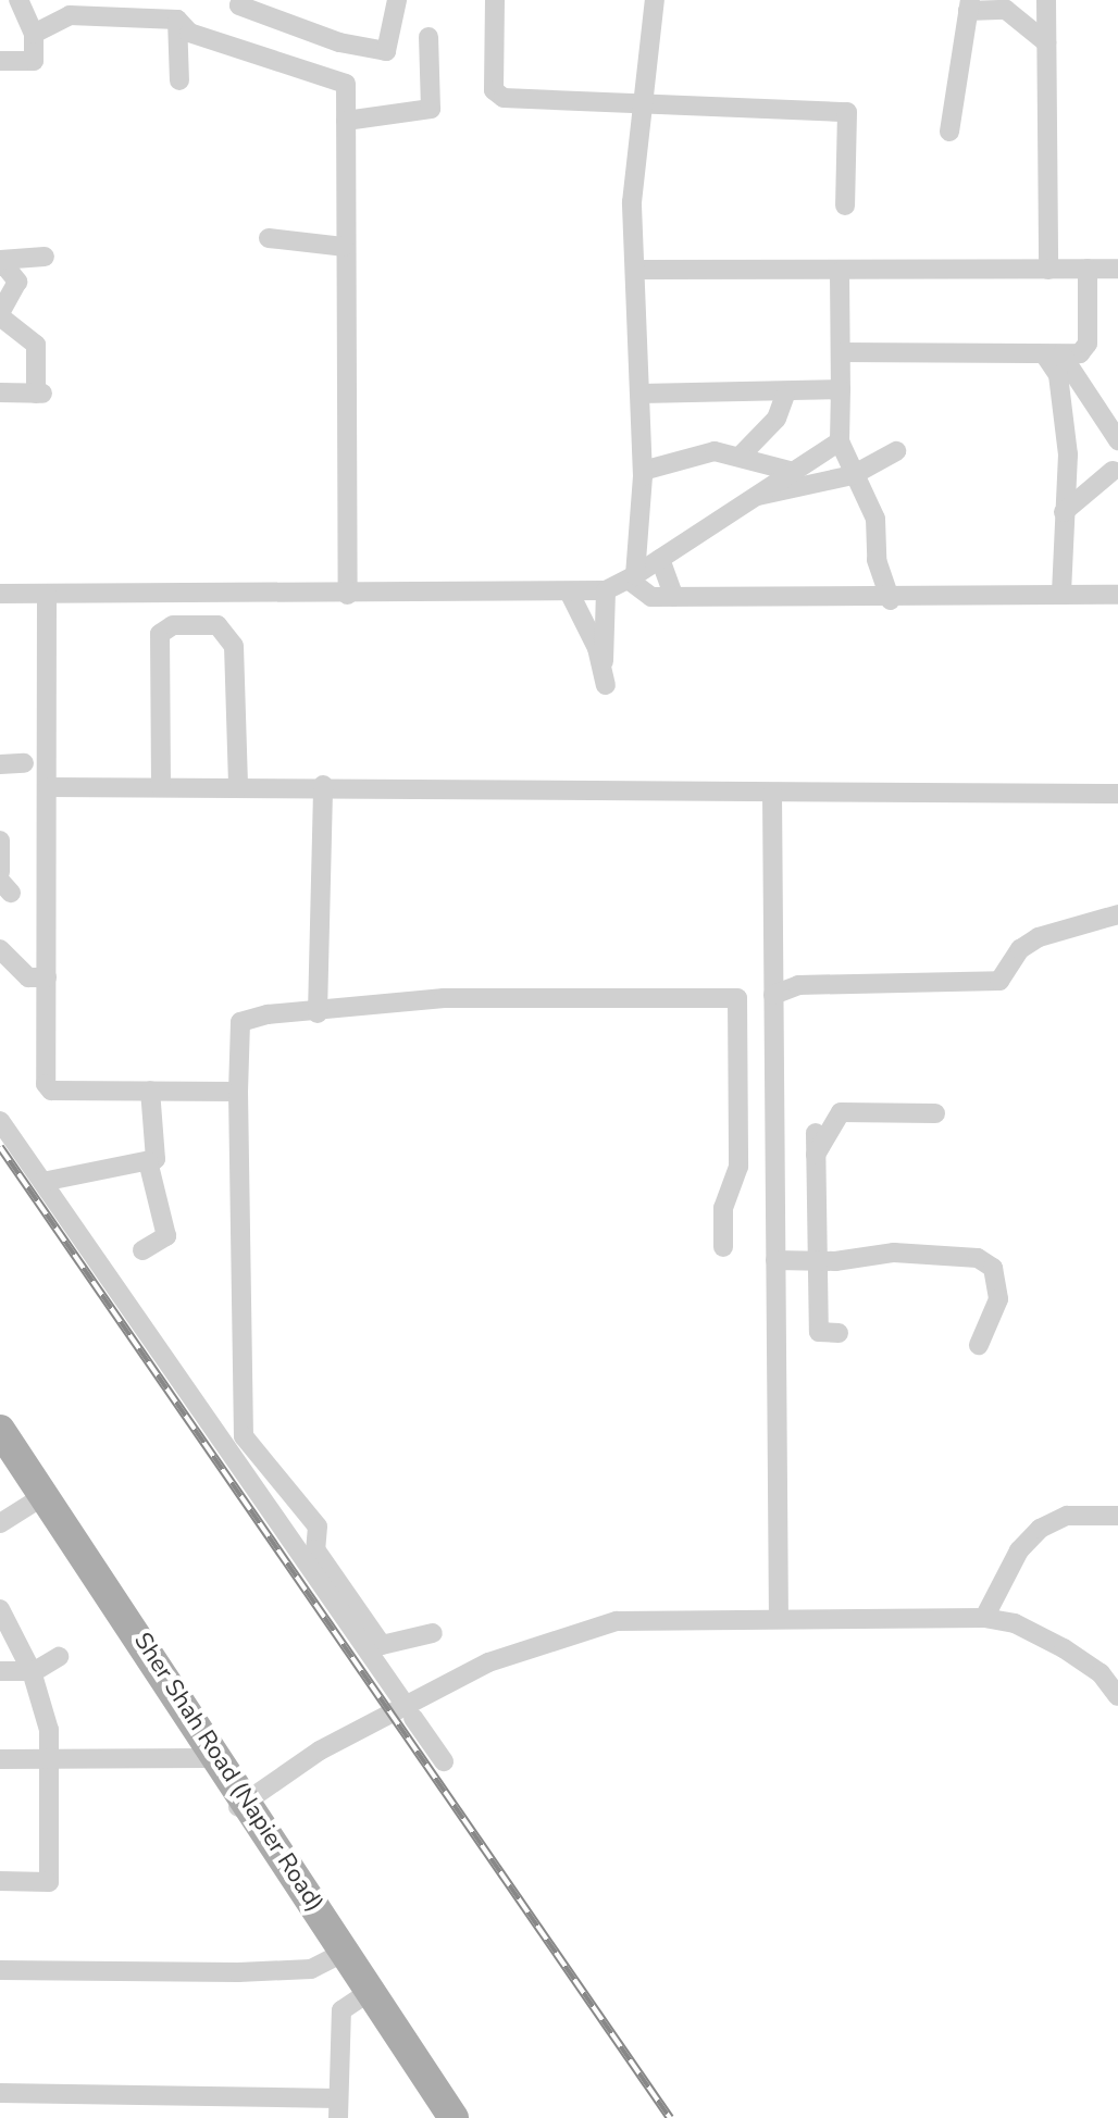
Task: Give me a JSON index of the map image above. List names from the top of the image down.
{
  "streets": {
    "main road": ["Sher Shah Road (Napier Road)"]
  }
}
